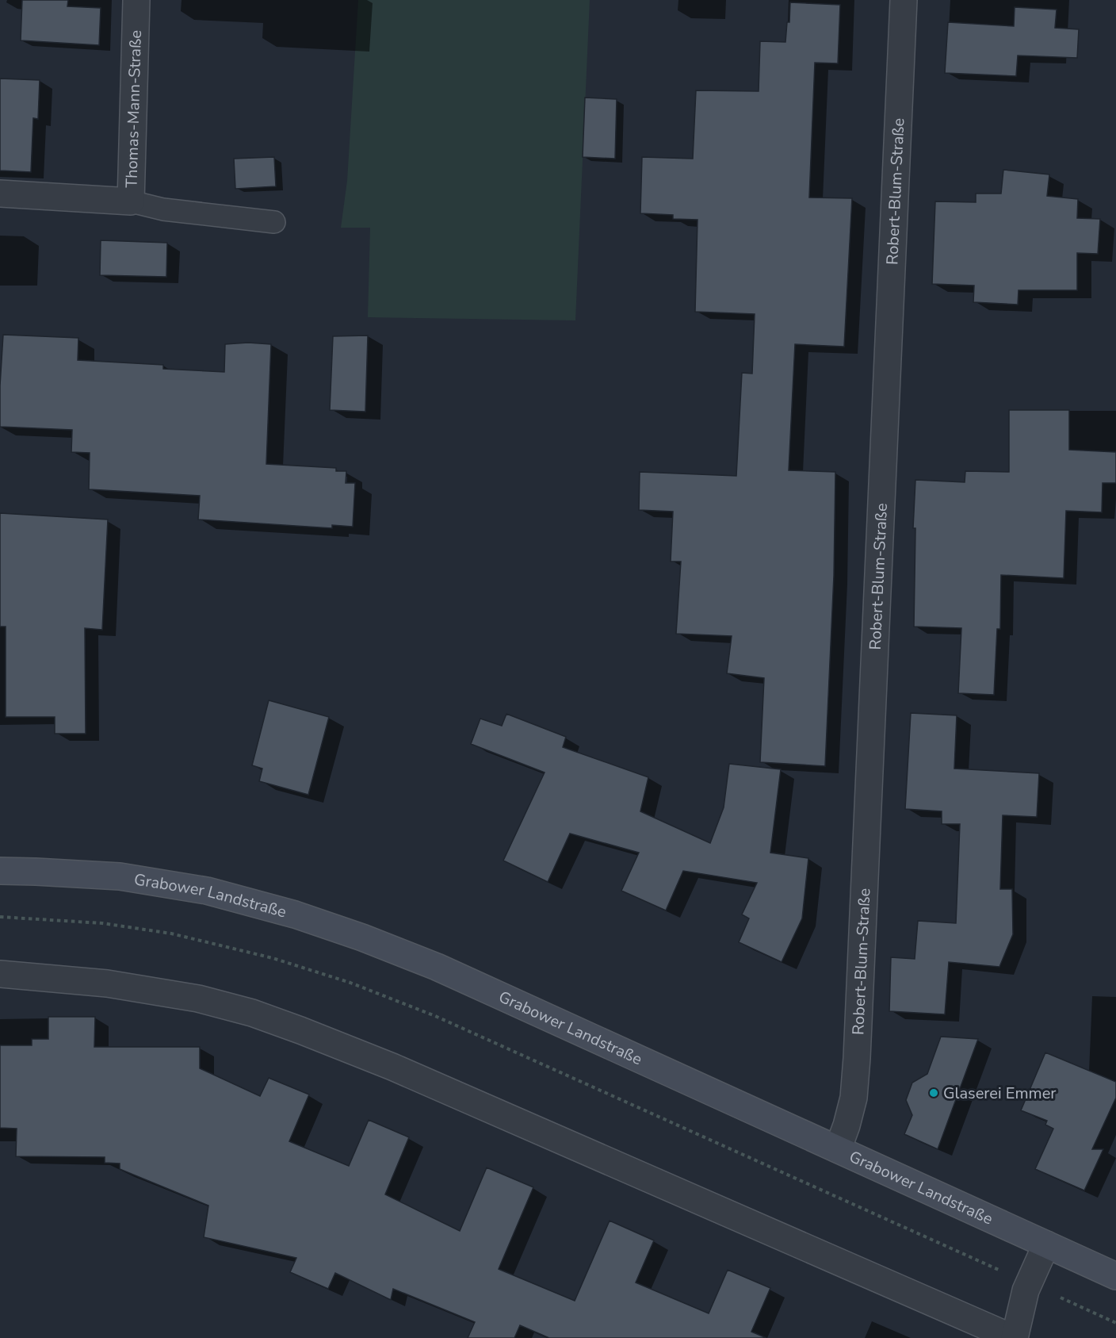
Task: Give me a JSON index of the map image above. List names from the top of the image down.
{
  "streets": {
    "main road": ["Grabower Landstraße"],
    "street": ["Thomas-Mann-Straße", "Robert-Blum-Straße"]
  },
  "crossings": [
    ["Robert-Blum-Straße", "Grabower Landstraße"]
  ],
  "places": ["Glaserei Emmer"]
}
